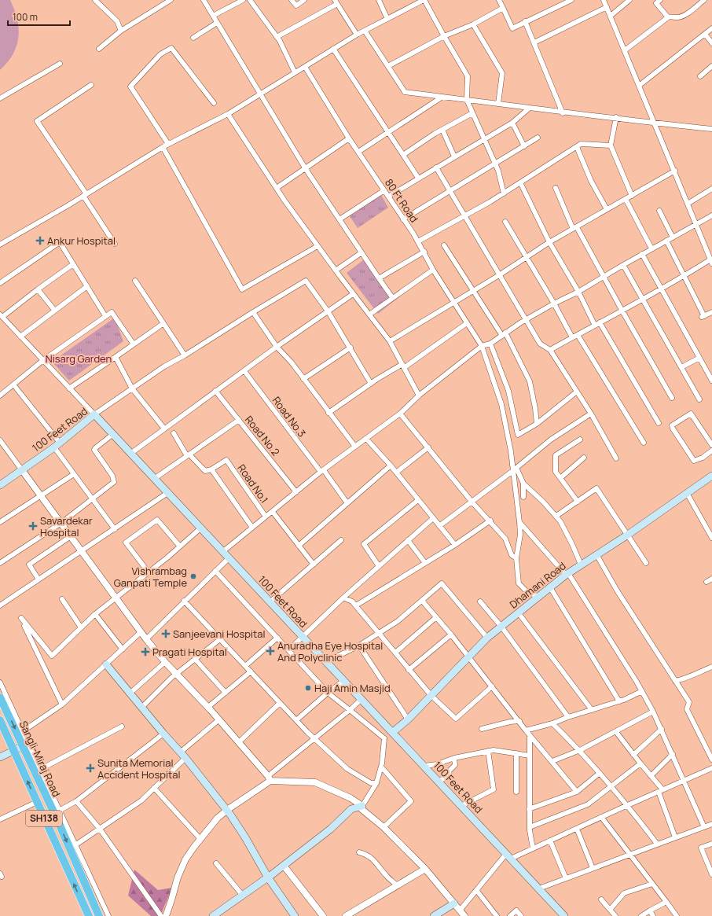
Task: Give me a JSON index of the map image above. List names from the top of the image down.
{
  "streets": {
    "highway": ["Sangli-Miraj Road", "SH138"],
    "main road": ["100 Feet Road", "Dhamani Road"],
    "street": [
      "80 Ft Road",
      "Road No.3",
      "Road No.2",
      "Road No.1"
    ]
  },
  "crossings": [
    ["100 Feet Road", "Dhamani Road"]
  ],
  "parks": ["Nisarg Garden"],
  "places": {
    "health": [
      "Ankur Hospital",
      "Savardekar Hospital",
      "Sanjeevani Hospital",
      "Anuradha Eye Hospital And Polyclinic",
      "Pragati Hospital",
      "Sunita Memorial Accident Hospital"
    ],
    "other": ["Vishrambag Ganpati Temple", "Haji Amin Masjid"]
  },
  "scale_bar": "100 m"
}
